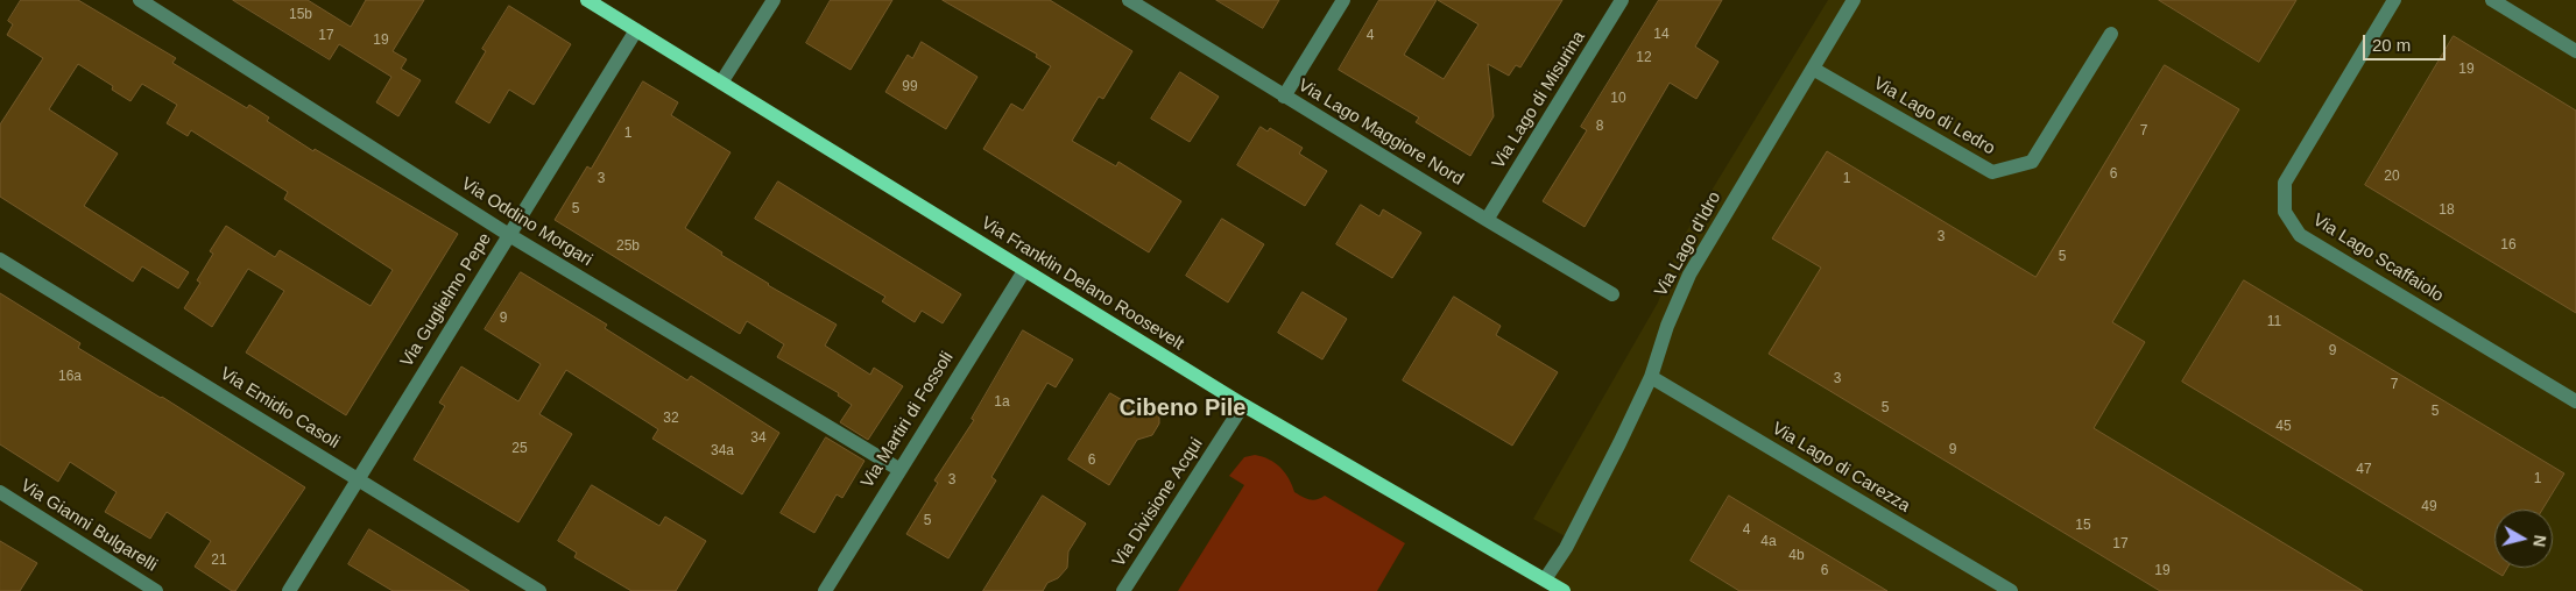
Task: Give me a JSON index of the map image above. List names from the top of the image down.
{
  "streets": {
    "main road": ["Via Franklin Delano Roosevelt"],
    "street": [
      "Via Lago di Misurina",
      "Via Lago di Ledro",
      "Via Lago Maggiore Nord",
      "Via Oddino Morgari",
      "Via Lago d'Idro",
      "Via Lago Scaffaiolo",
      "Via Guglielmo Pepe",
      "Via Emidio Casoli",
      "Via Martiri di Fossoli",
      "Via Lago di Carezza",
      "Via Divisione Acqui",
      "Via Gianni Bulgarelli"
    ]
  },
  "crossings": [
    ["Via Lago di Misurina", "Via Lago Maggiore Nord"],
    ["Via Lago di Ledro", "Via Lago d'Idro"],
    ["Via Oddino Morgari", "Via Guglielmo Pepe"],
    ["Via Oddino Morgari", "Via Martiri di Fossoli"],
    ["Via Lago d'Idro", "Via Franklin Delano Roosevelt"],
    ["Via Lago d'Idro", "Via Lago di Carezza"],
    ["Via Franklin Delano Roosevelt", "Via Guglielmo Pepe"],
    ["Via Franklin Delano Roosevelt", "Via Martiri di Fossoli"],
    ["Via Franklin Delano Roosevelt", "Via Divisione Acqui"],
    ["Via Guglielmo Pepe", "Via Emidio Casoli"]
  ],
  "districts": ["Cibeno Pile"],
  "house_numbers": [
    "15b",
    "14",
    "17",
    "4",
    "19",
    "12",
    "19",
    "99",
    "10",
    "8",
    "7",
    "1",
    "6",
    "20",
    "3",
    "1",
    "5",
    "18",
    "3",
    "16",
    "25b",
    "5",
    "9",
    "11",
    "9",
    "16a",
    "3",
    "7",
    "1a",
    "5",
    "5",
    "32",
    "45",
    "34",
    "25",
    "9",
    "34a",
    "6",
    "47",
    "1",
    "3",
    "49",
    "5",
    "15",
    "4",
    "4a",
    "17",
    "4b",
    "21",
    "6",
    "19"
  ],
  "scale_bar": "20 m",
  "north": "right"
}
